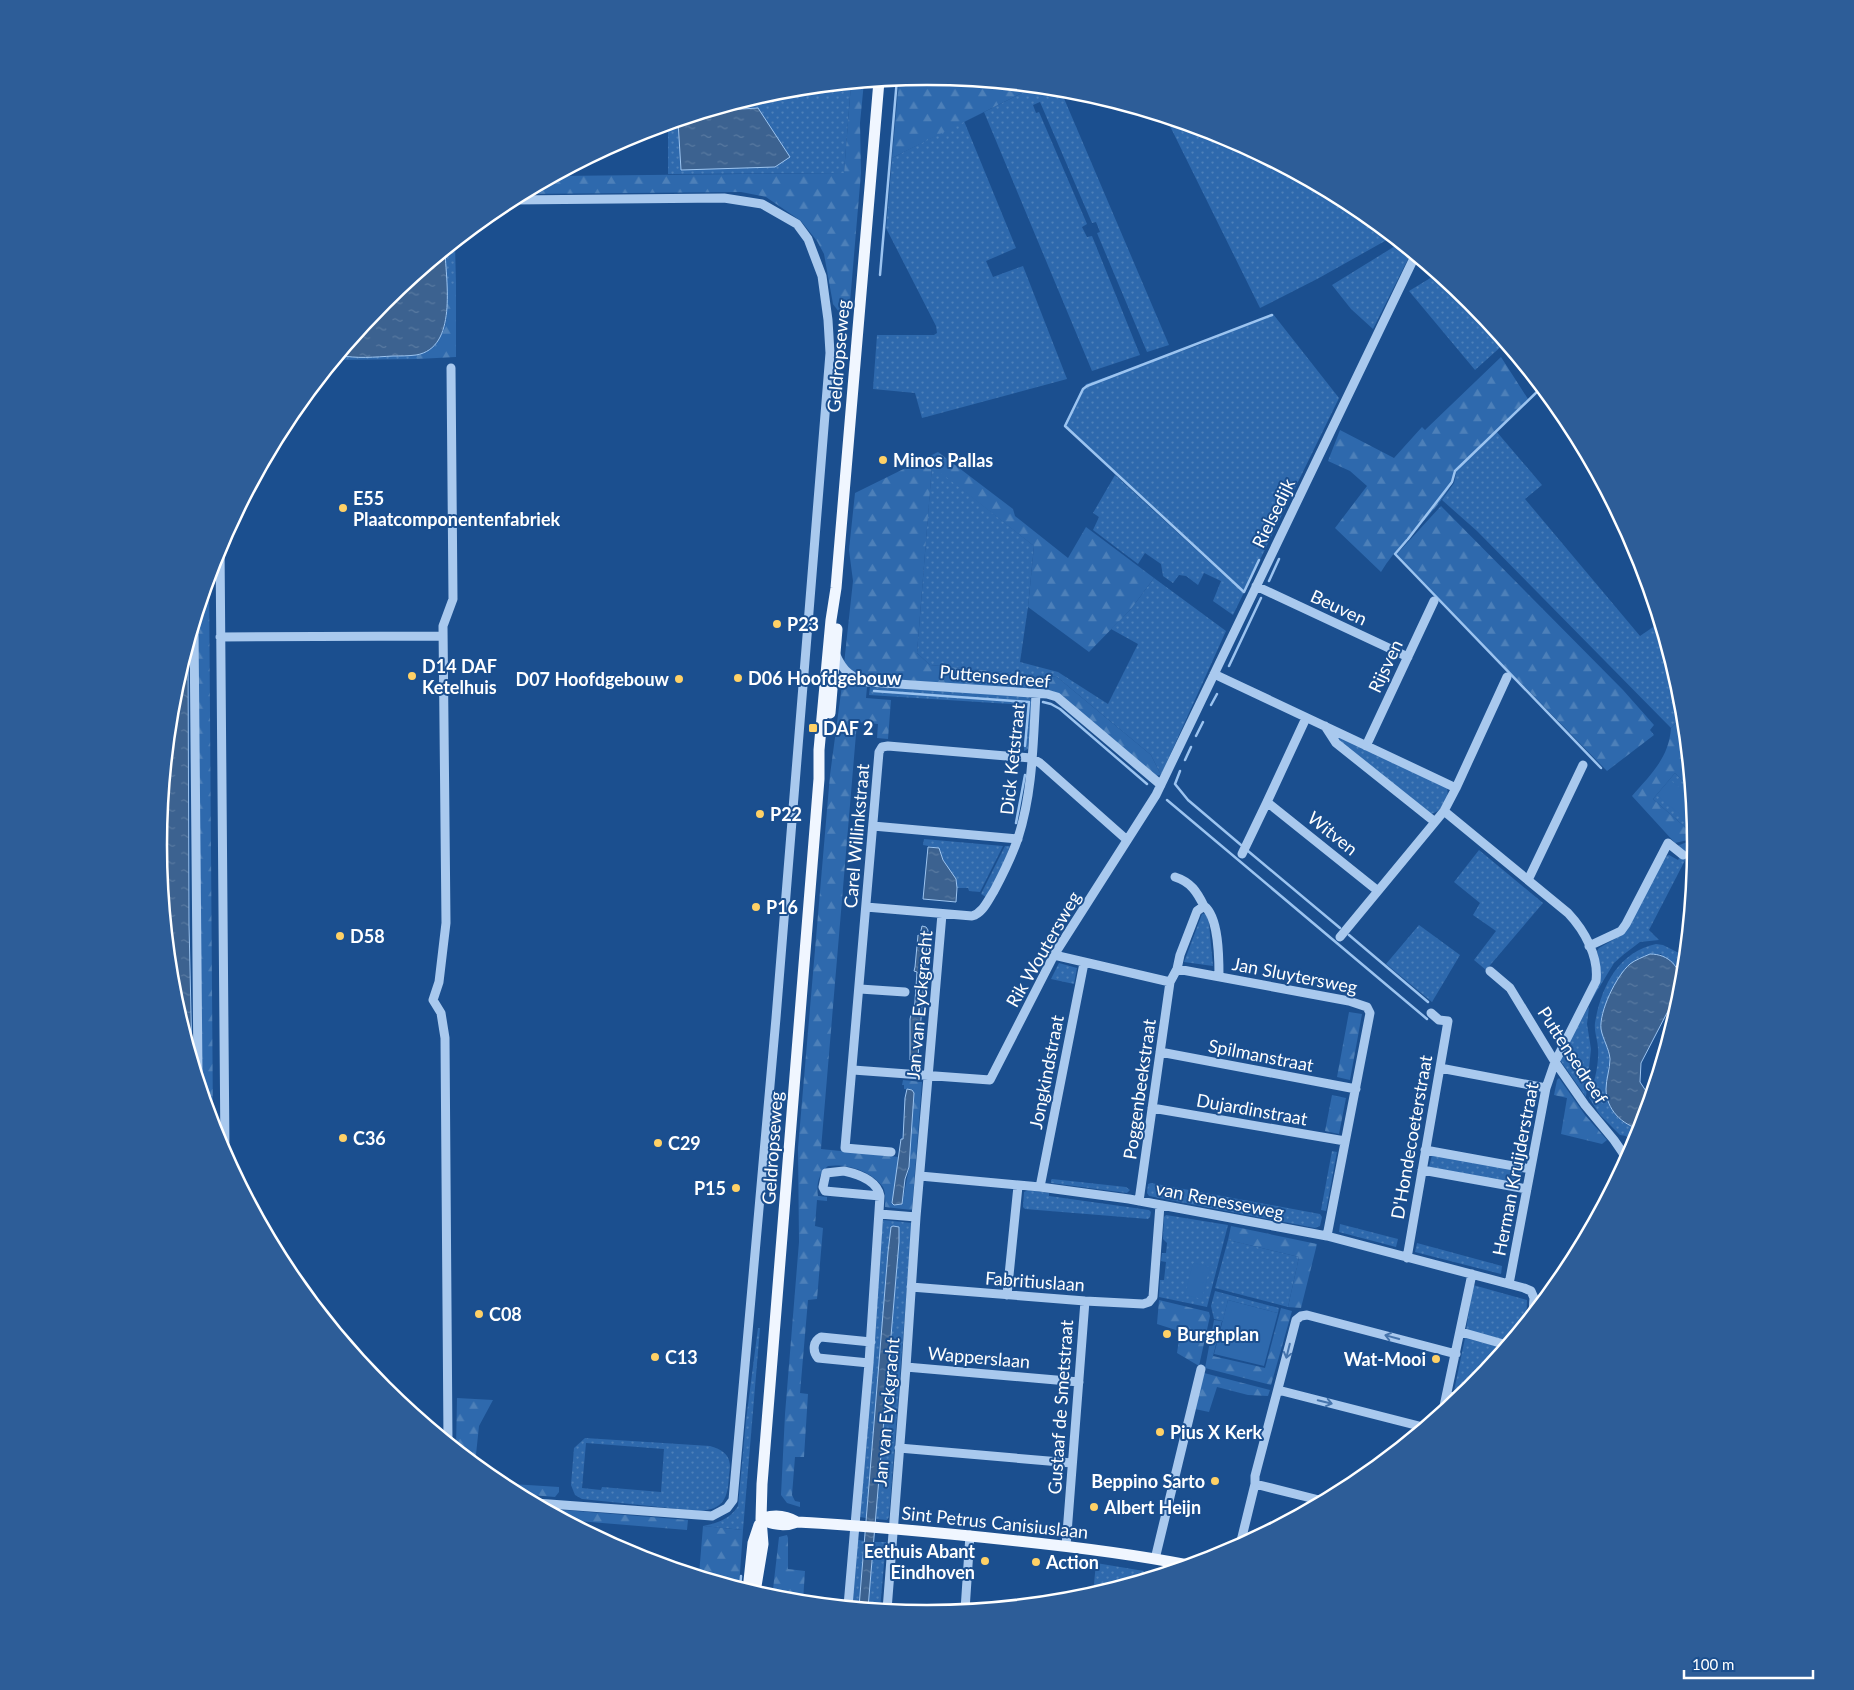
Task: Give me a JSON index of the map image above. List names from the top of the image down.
{
  "streets": {
    "main road": ["Geldropseweg", "Sint Petrus Canisiuslaan"],
    "street": [
      "Rielsedijk",
      "Beuven",
      "Rijsven",
      "Puttensedreef",
      "Dick Ketstraat",
      "Witven",
      "Carel Willinkstraat",
      "Rik Woutersweg",
      "Jan Sluytersweg",
      "Jan van Eyckgracht",
      "Spilmanstraat",
      "Jongkindstraat",
      "Poggenbeekstraat",
      "Dujardinstraat",
      "D'Hondecoeterstraat",
      "Herman Kruijderstraat",
      "van Renesseweg",
      "Fabritiuslaan",
      "Wapperslaan",
      "Gustaaf de Smetstraat"
    ]
  },
  "crossings": [
    ["Geldropseweg", "Puttensedreef"],
    ["Geldropseweg", "Sint Petrus Canisiuslaan"],
    ["Rielsedijk", "Beuven"],
    ["Rielsedijk", "Puttensedreef"],
    ["Rielsedijk", "Rik Woutersweg"],
    ["Beuven", "Rijsven"],
    ["Puttensedreef", "Dick Ketstraat"],
    ["Puttensedreef", "Rik Woutersweg"],
    ["Puttensedreef", "Herman Kruijderstraat"],
    ["Dick Ketstraat", "Carel Willinkstraat"],
    ["Dick Ketstraat", "Jan van Eyckgracht"],
    ["Rik Woutersweg", "Jan van Eyckgracht"],
    ["Jan Sluytersweg", "Spilmanstraat"],
    ["Jan Sluytersweg", "Dujardinstraat"],
    ["Jan Sluytersweg", "van Renesseweg"],
    ["Jan van Eyckgracht", "van Renesseweg"],
    ["Jan van Eyckgracht", "Fabritiuslaan"],
    ["Jan van Eyckgracht", "Wapperslaan"],
    ["Jan van Eyckgracht", "Sint Petrus Canisiuslaan"],
    ["Spilmanstraat", "Poggenbeekstraat"],
    ["Jongkindstraat", "van Renesseweg"],
    ["Poggenbeekstraat", "Dujardinstraat"],
    ["Poggenbeekstraat", "van Renesseweg"],
    ["D'Hondecoeterstraat", "van Renesseweg"],
    ["Herman Kruijderstraat", "van Renesseweg"],
    ["van Renesseweg", "Fabritiuslaan"],
    ["Fabritiuslaan", "Gustaaf de Smetstraat"],
    ["Wapperslaan", "Gustaaf de Smetstraat"],
    ["Gustaaf de Smetstraat", "Sint Petrus Canisiuslaan"]
  ],
  "places": {
    "other": [
      "Minos Pallas",
      "E55 Plaatcomponentenfabriek",
      "P23",
      "D14 DAF Ketelhuis",
      "D06 Hoofdgebouw",
      "D07 Hoofdgebouw",
      "P22",
      "P16",
      "D58",
      "C36",
      "C29",
      "P15",
      "C08",
      "Burghplan",
      "C13",
      "Wat-Mooi",
      "Pius X Kerk",
      "Beppino Sarto",
      "Albert Heijn",
      "Eethuis Abant Eindhoven",
      "Action"
    ],
    "transit": ["DAF 2"]
  },
  "scale_bar": "100 m"
}
